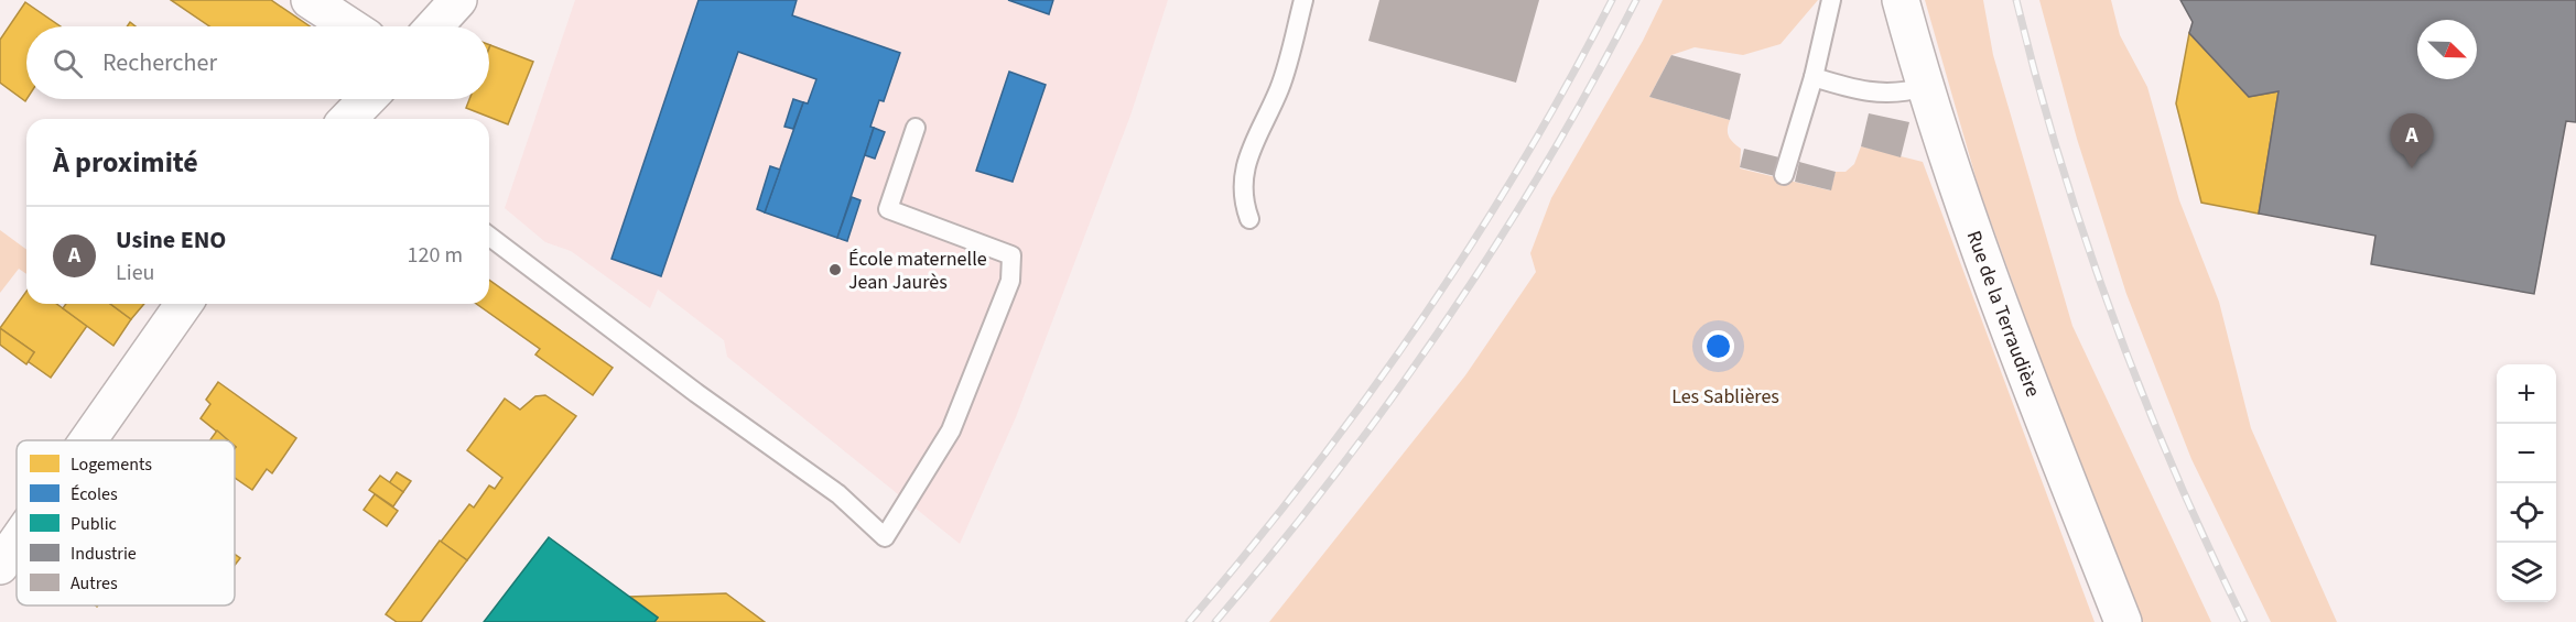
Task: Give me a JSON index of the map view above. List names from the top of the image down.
{
  "streets": {
    "street": ["Rue de la Terraudière"]
  },
  "parks": ["Les Sablières"],
  "places": ["École maternelle Jean Jaurès"],
  "legend": [
    "Logements",
    "Écoles",
    "Public",
    "Industrie",
    "Autres"
  ],
  "north": "bottom right",
  "page": {
    "search": "Rechercher",
    "pins": "A",
    "heading": "À proximité",
    "list": [
      {
        "mark": "A",
        "name": "Usine ENO",
        "note": "Lieu",
        "value": "120 m"
      }
    ],
    "map_buttons": ["+", "−"]
  }
}
